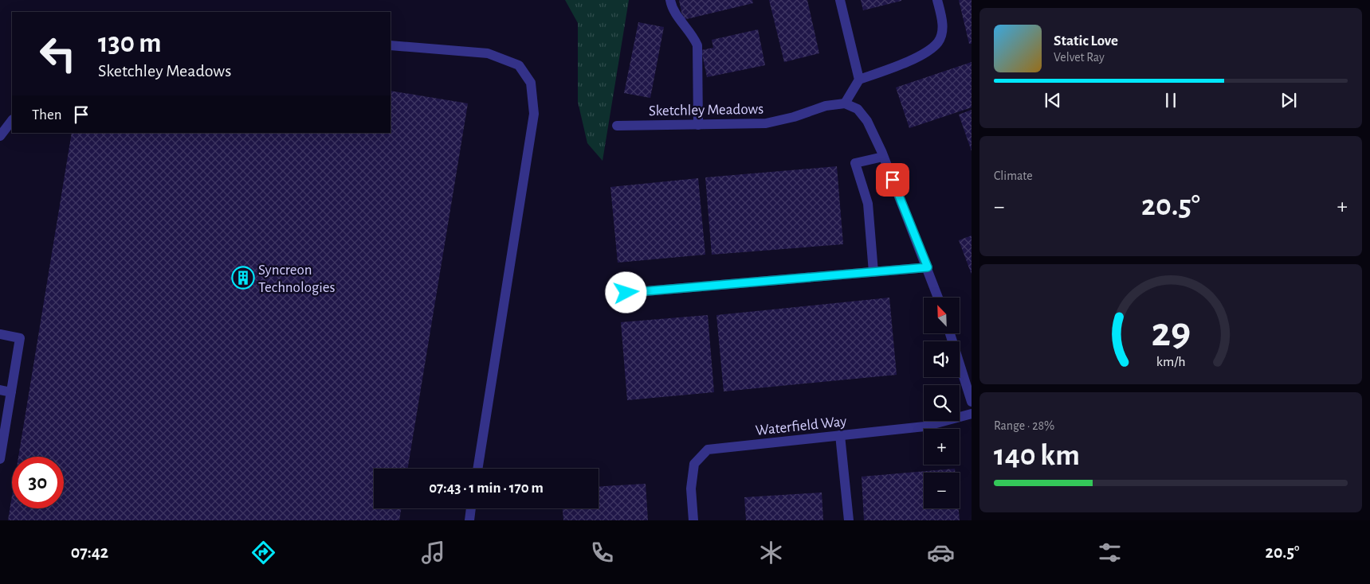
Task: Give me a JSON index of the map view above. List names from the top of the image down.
{
  "streets": {
    "street": ["Sketchley Meadows", "Waterfield Way"]
  },
  "places": {
    "building": ["Syncreon Technologies"]
  },
  "north": "top left",
  "page": {
    "turn": ["130 m", "Sketchley Meadows"],
    "song": ["Static Love", "Velvet Ray"],
    "then": "Then",
    "tile": [
      "Climate",
      ["Range · 28%", "140 km"]
    ],
    "heat": ["−", "20.5°", "+"],
    "map_buttons": ["+", "−"],
    "limit": "30",
    "trip": "07:43 · 1 min · 170 m",
    "tabs": ["07:42", "20.5°"],
    "gauge": ["29", "km/h"]
  }
}
